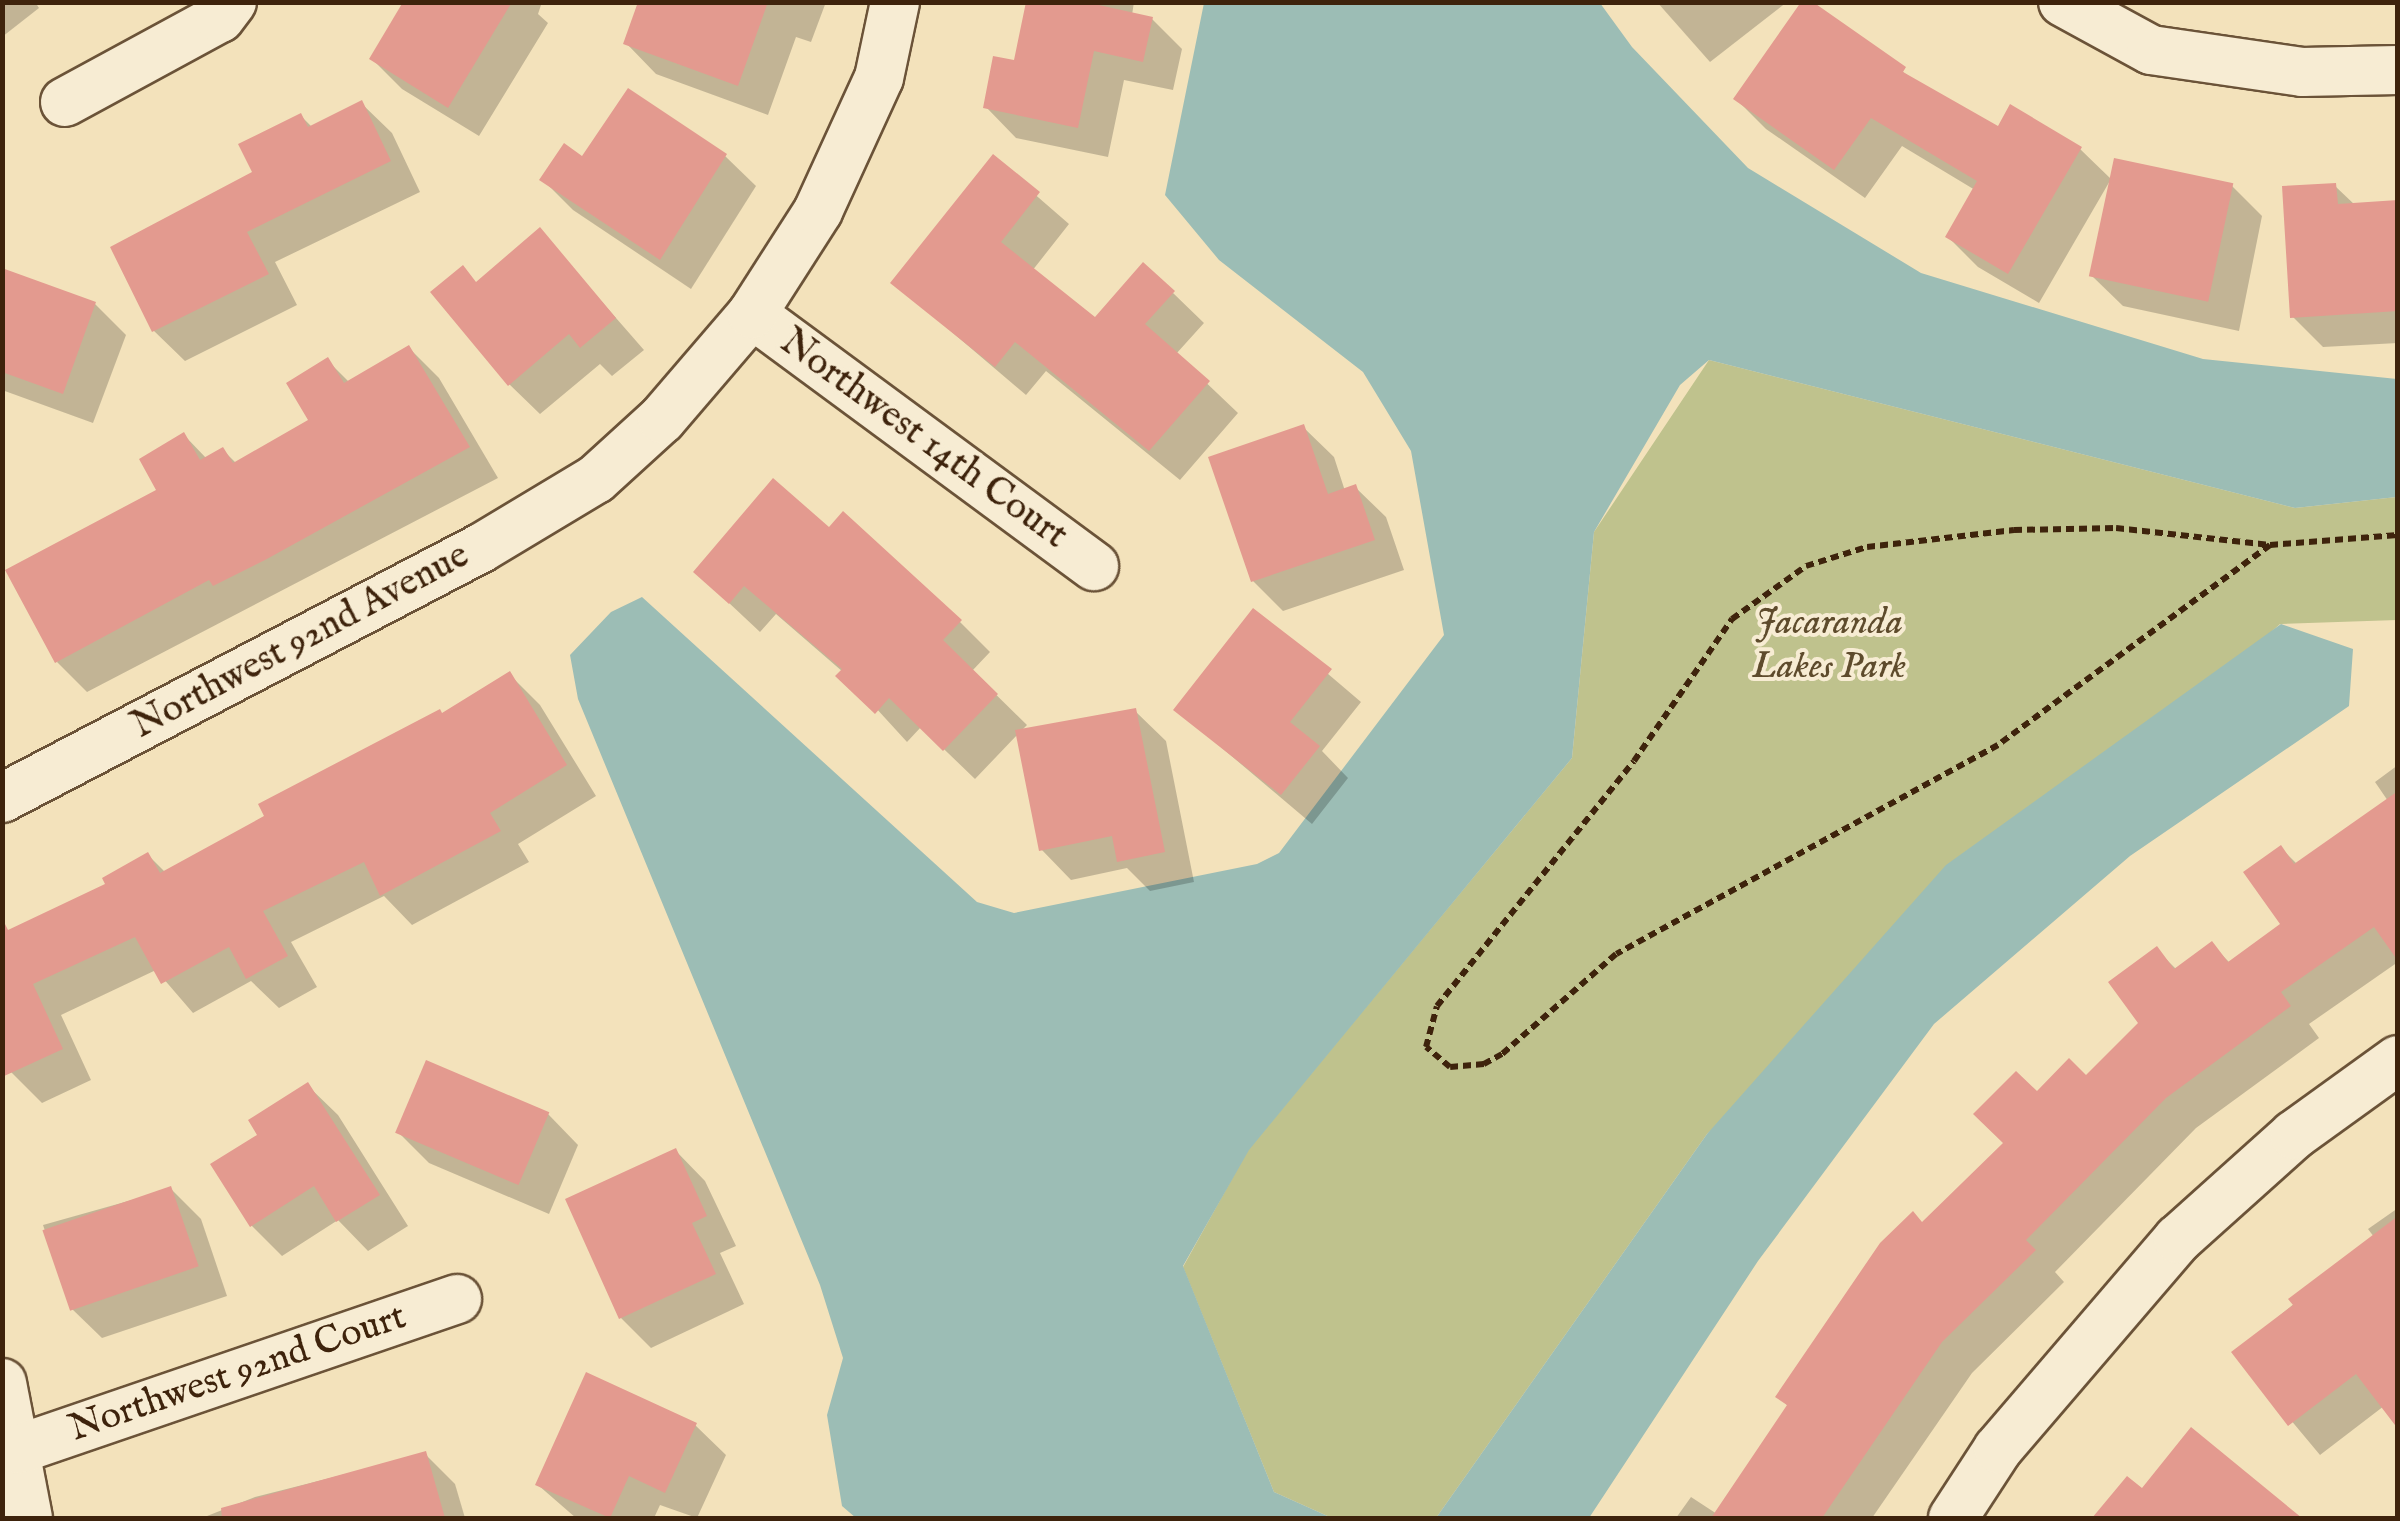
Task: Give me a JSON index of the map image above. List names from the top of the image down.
{
  "streets": {
    "street": ["Northwest 14th Court", "Northwest 92nd Avenue", "Northwest 92nd Court"]
  },
  "crossings": [
    ["Northwest 14th Court", "Northwest 92nd Avenue"]
  ],
  "parks": ["Jacaranda Lakes Park"]
}
